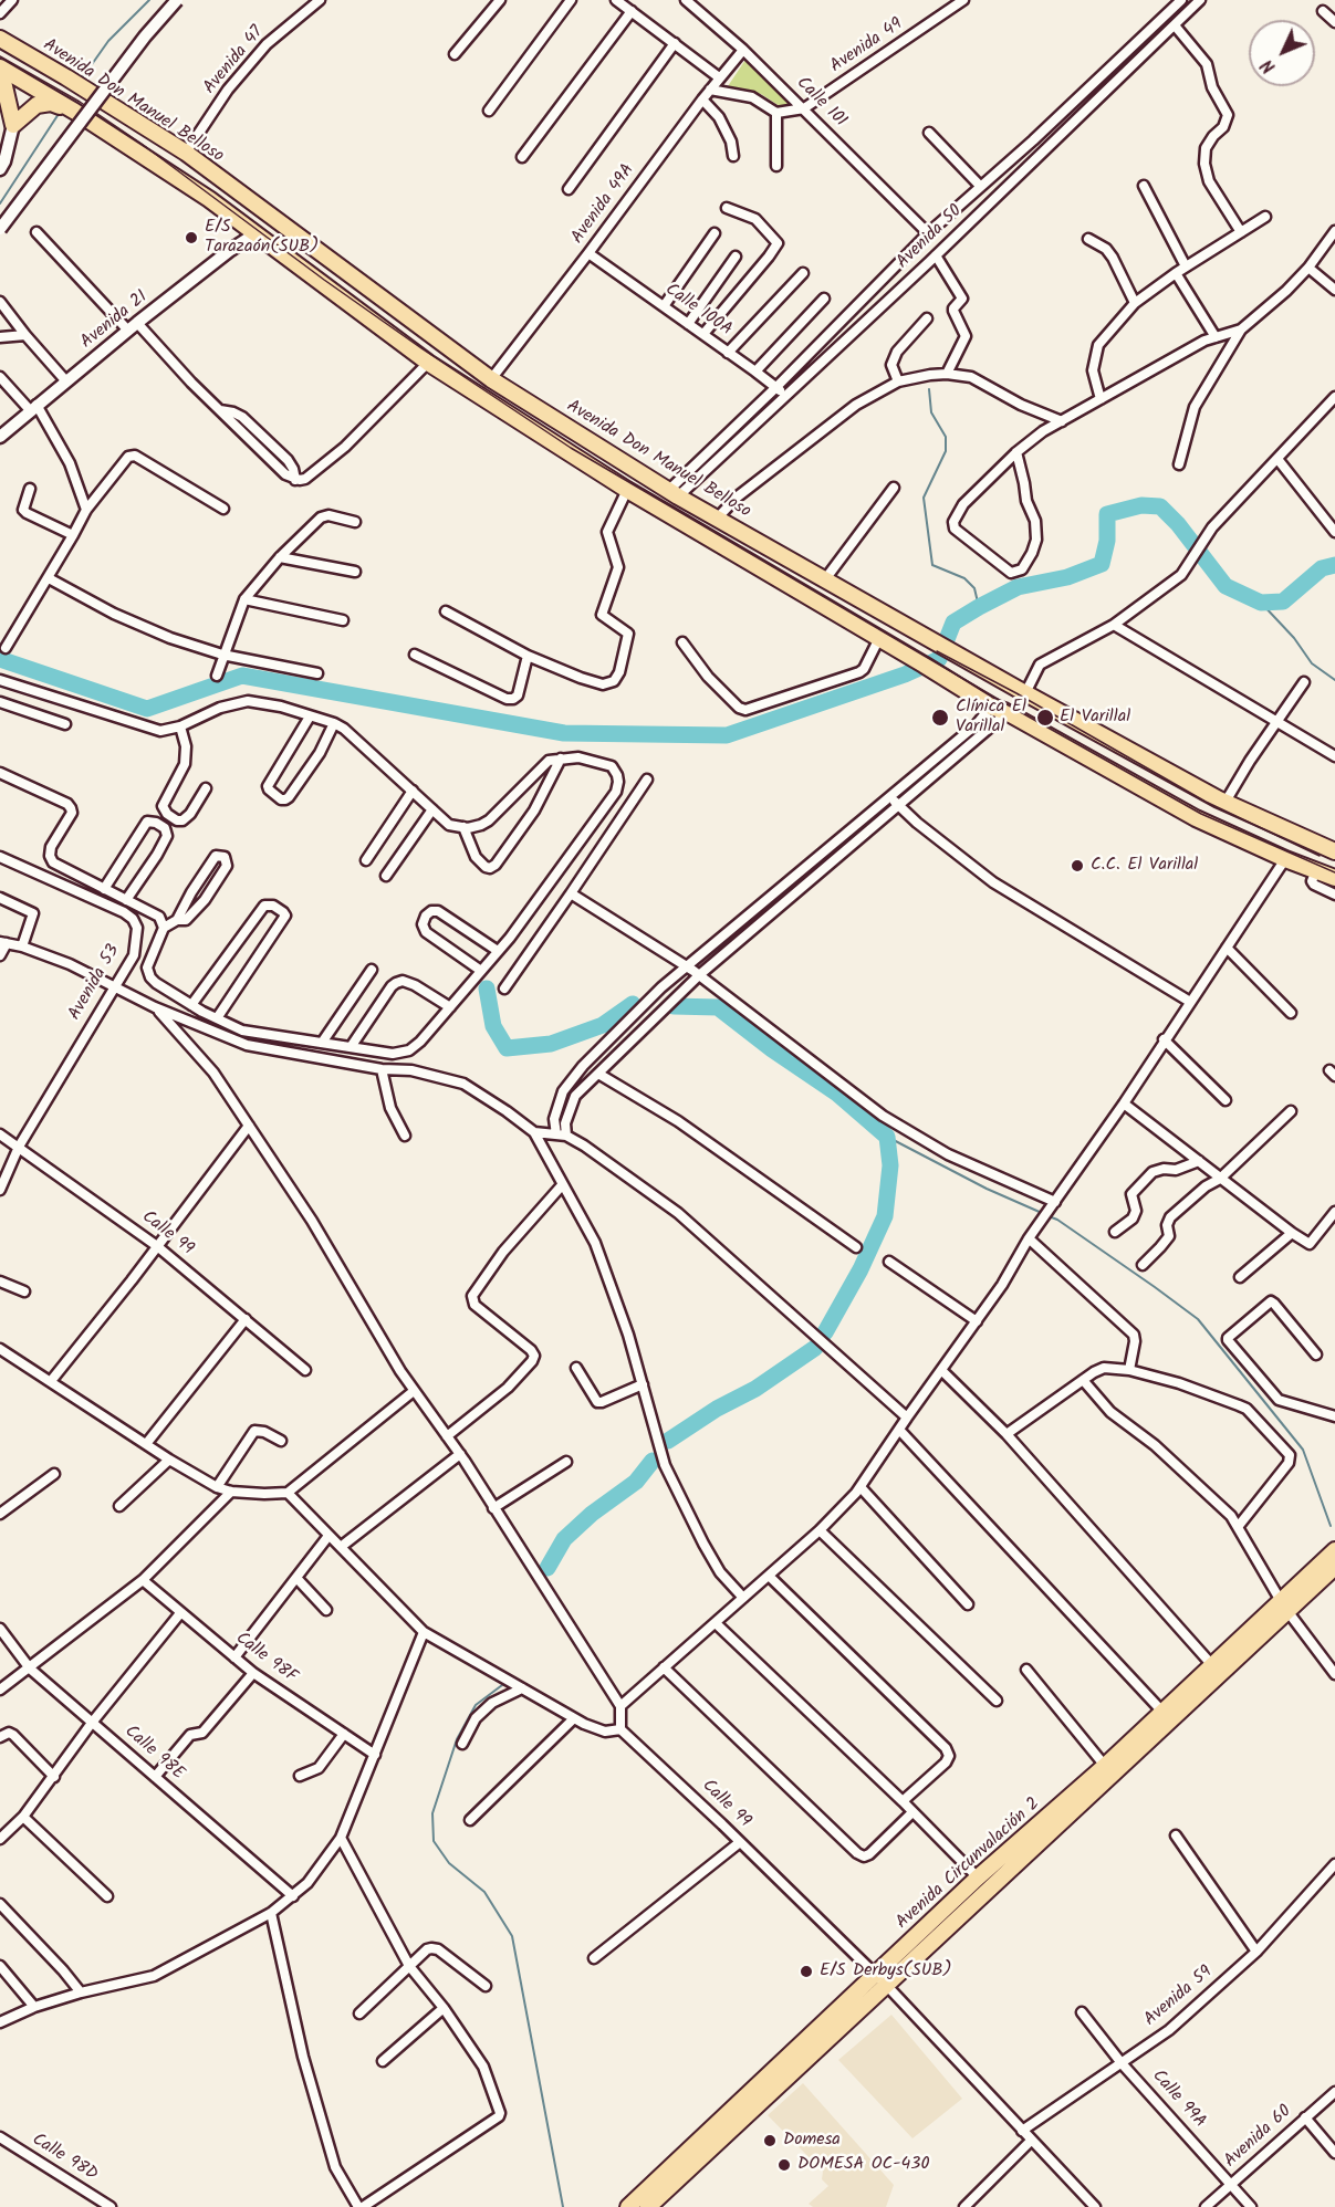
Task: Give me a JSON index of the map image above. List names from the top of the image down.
{
  "streets": {
    "main road": ["Avenida Don Manuel Belloso", "Avenida Circunvalación 2"],
    "street": [
      "Avenida 49",
      "Avenida 47",
      "Calle 101",
      "Avenida 49A",
      "Avenida 50",
      "Calle 100A",
      "Avenida 21",
      "Avenida 53",
      "Calle 99",
      "Calle 98F",
      "Calle 98E",
      "Avenida 59",
      "Calle 99A",
      "Avenida 60",
      "Calle 98D"
    ]
  },
  "crossings": [
    ["Avenida 49", "Calle 101"],
    ["Avenida 47", "Avenida Don Manuel Belloso"],
    ["Avenida Don Manuel Belloso", "Avenida 49A"],
    ["Avenida Don Manuel Belloso", "Avenida 50"],
    ["Calle 101", "Avenida 49A"],
    ["Calle 101", "Avenida 50"],
    ["Avenida 49A", "Calle 100A"],
    ["Avenida 50", "Calle 100A"],
    ["Avenida 53", "Calle 99"],
    ["Calle 99", "Avenida Circunvalación 2"],
    ["Calle 99", "Avenida 59"],
    ["Avenida 59", "Calle 99A"],
    ["Calle 99A", "Avenida 60"]
  ],
  "places": [
    "E/S Tarazaón(SUB)",
    "Clínica El Varillal",
    "El Varillal",
    "C.C. El Varillal",
    "E/S Derbys(SUB)",
    "Domesa",
    "DOMESA OC-430"
  ],
  "north": "bottom left"
}
